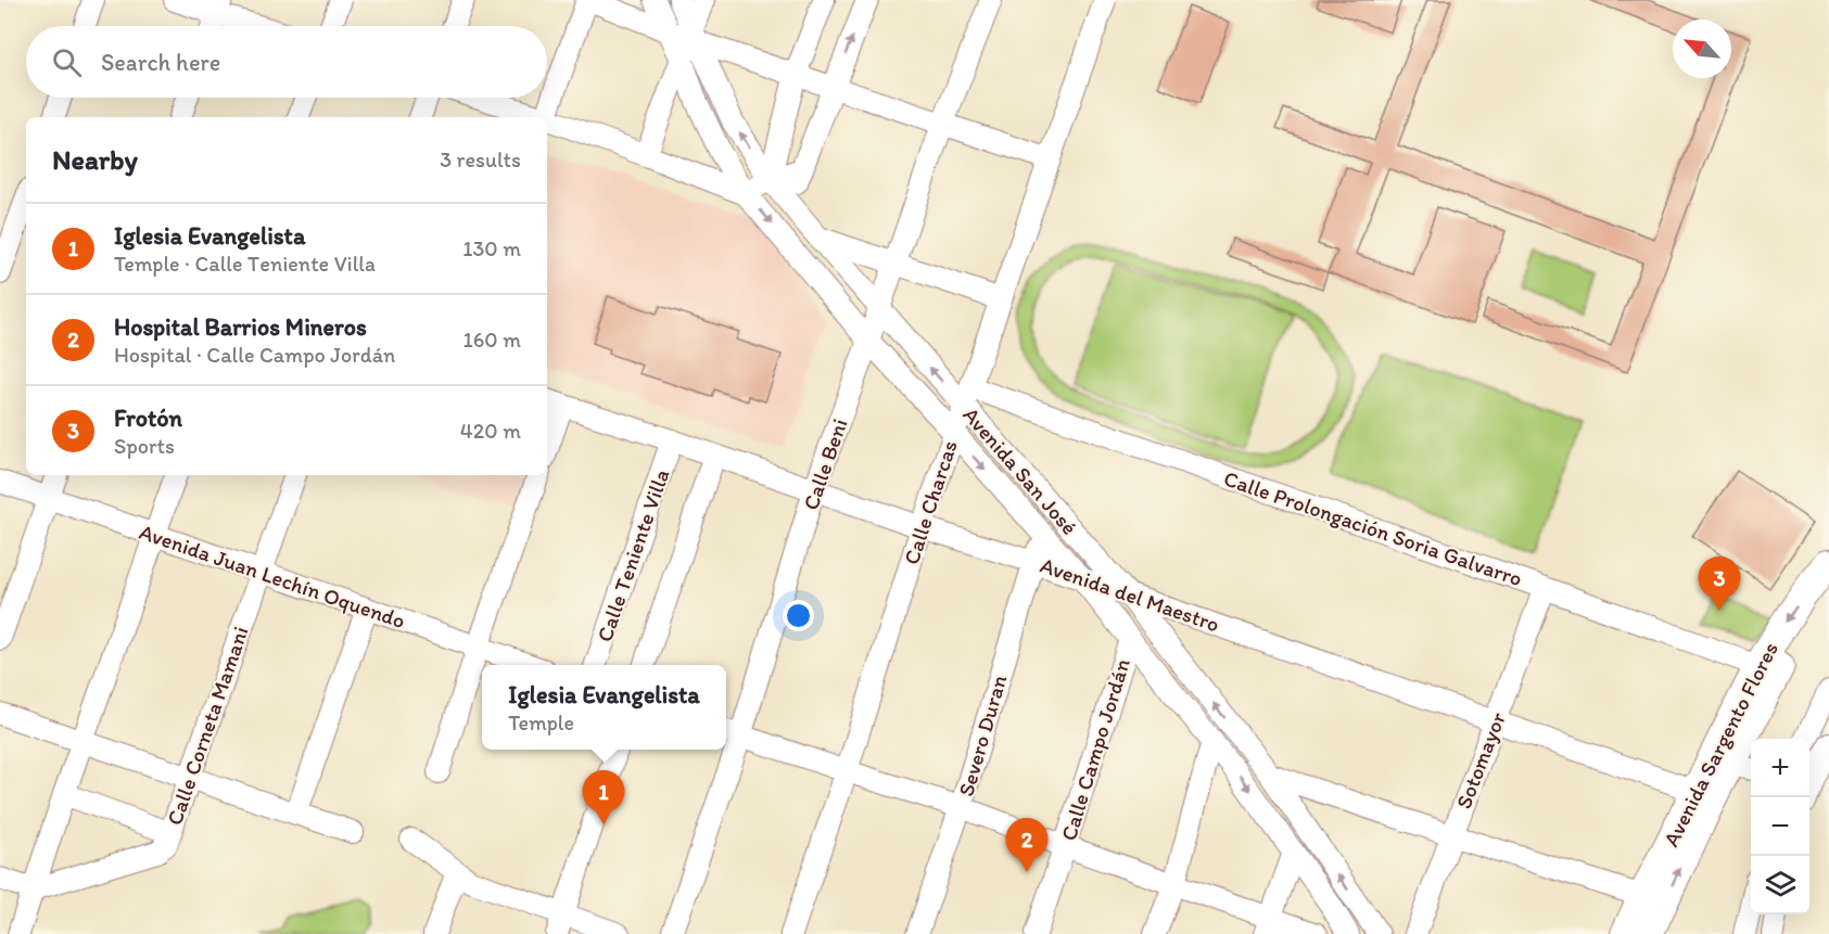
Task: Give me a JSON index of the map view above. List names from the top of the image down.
{
  "streets": {
    "main road": ["Avenida Sargento Flores"],
    "street": [
      "Calle Beni",
      "Avenida San José",
      "Calle Charcas",
      "Calle Prolongación Soria Galvarro",
      "Calle Teniente Villa",
      "Avenida Juan Lechín Oquendo",
      "Avenida del Maestro",
      "Calle Corneta Mamani",
      "Severo Duran",
      "Calle Campo Jordán",
      "Sotomayor"
    ]
  },
  "crossings": [
    ["Calle Beni", "Avenida San José"],
    ["Calle Beni", "Avenida del Maestro"],
    ["Avenida San José", "Calle Charcas"],
    ["Avenida San José", "Calle Prolongación Soria Galvarro"],
    ["Avenida San José", "Avenida del Maestro"],
    ["Avenida San José", "Severo Duran"],
    ["Avenida San José", "Calle Campo Jordán"],
    ["Calle Charcas", "Calle Prolongación Soria Galvarro"],
    ["Calle Charcas", "Avenida del Maestro"],
    ["Calle Prolongación Soria Galvarro", "Avenida Sargento Flores"],
    ["Calle Prolongación Soria Galvarro", "Sotomayor"],
    ["Calle Teniente Villa", "Avenida del Maestro"],
    ["Avenida Juan Lechín Oquendo", "Calle Corneta Mamani"],
    ["Avenida del Maestro", "Severo Duran"],
    ["Avenida del Maestro", "Avenida Sargento Flores"],
    ["Avenida del Maestro", "Sotomayor"]
  ],
  "north": "top left",
  "page": {
    "search": "Search here",
    "heading": ["Nearby", "3 results"],
    "list": [
      {
        "mark": "1",
        "name": "Iglesia Evangelista",
        "note": "Temple · Calle Teniente Villa",
        "value": "130 m"
      },
      {
        "mark": "2",
        "name": "Hospital Barrios Mineros",
        "note": "Hospital · Calle Campo Jordán",
        "value": "160 m"
      },
      {
        "mark": "3",
        "name": "Frotón",
        "note": "Sports",
        "value": "420 m"
      }
    ],
    "pins": ["3", "1", "2"],
    "popup": ["Iglesia Evangelista", "Temple"],
    "map_buttons": ["+", "−"]
  }
}
